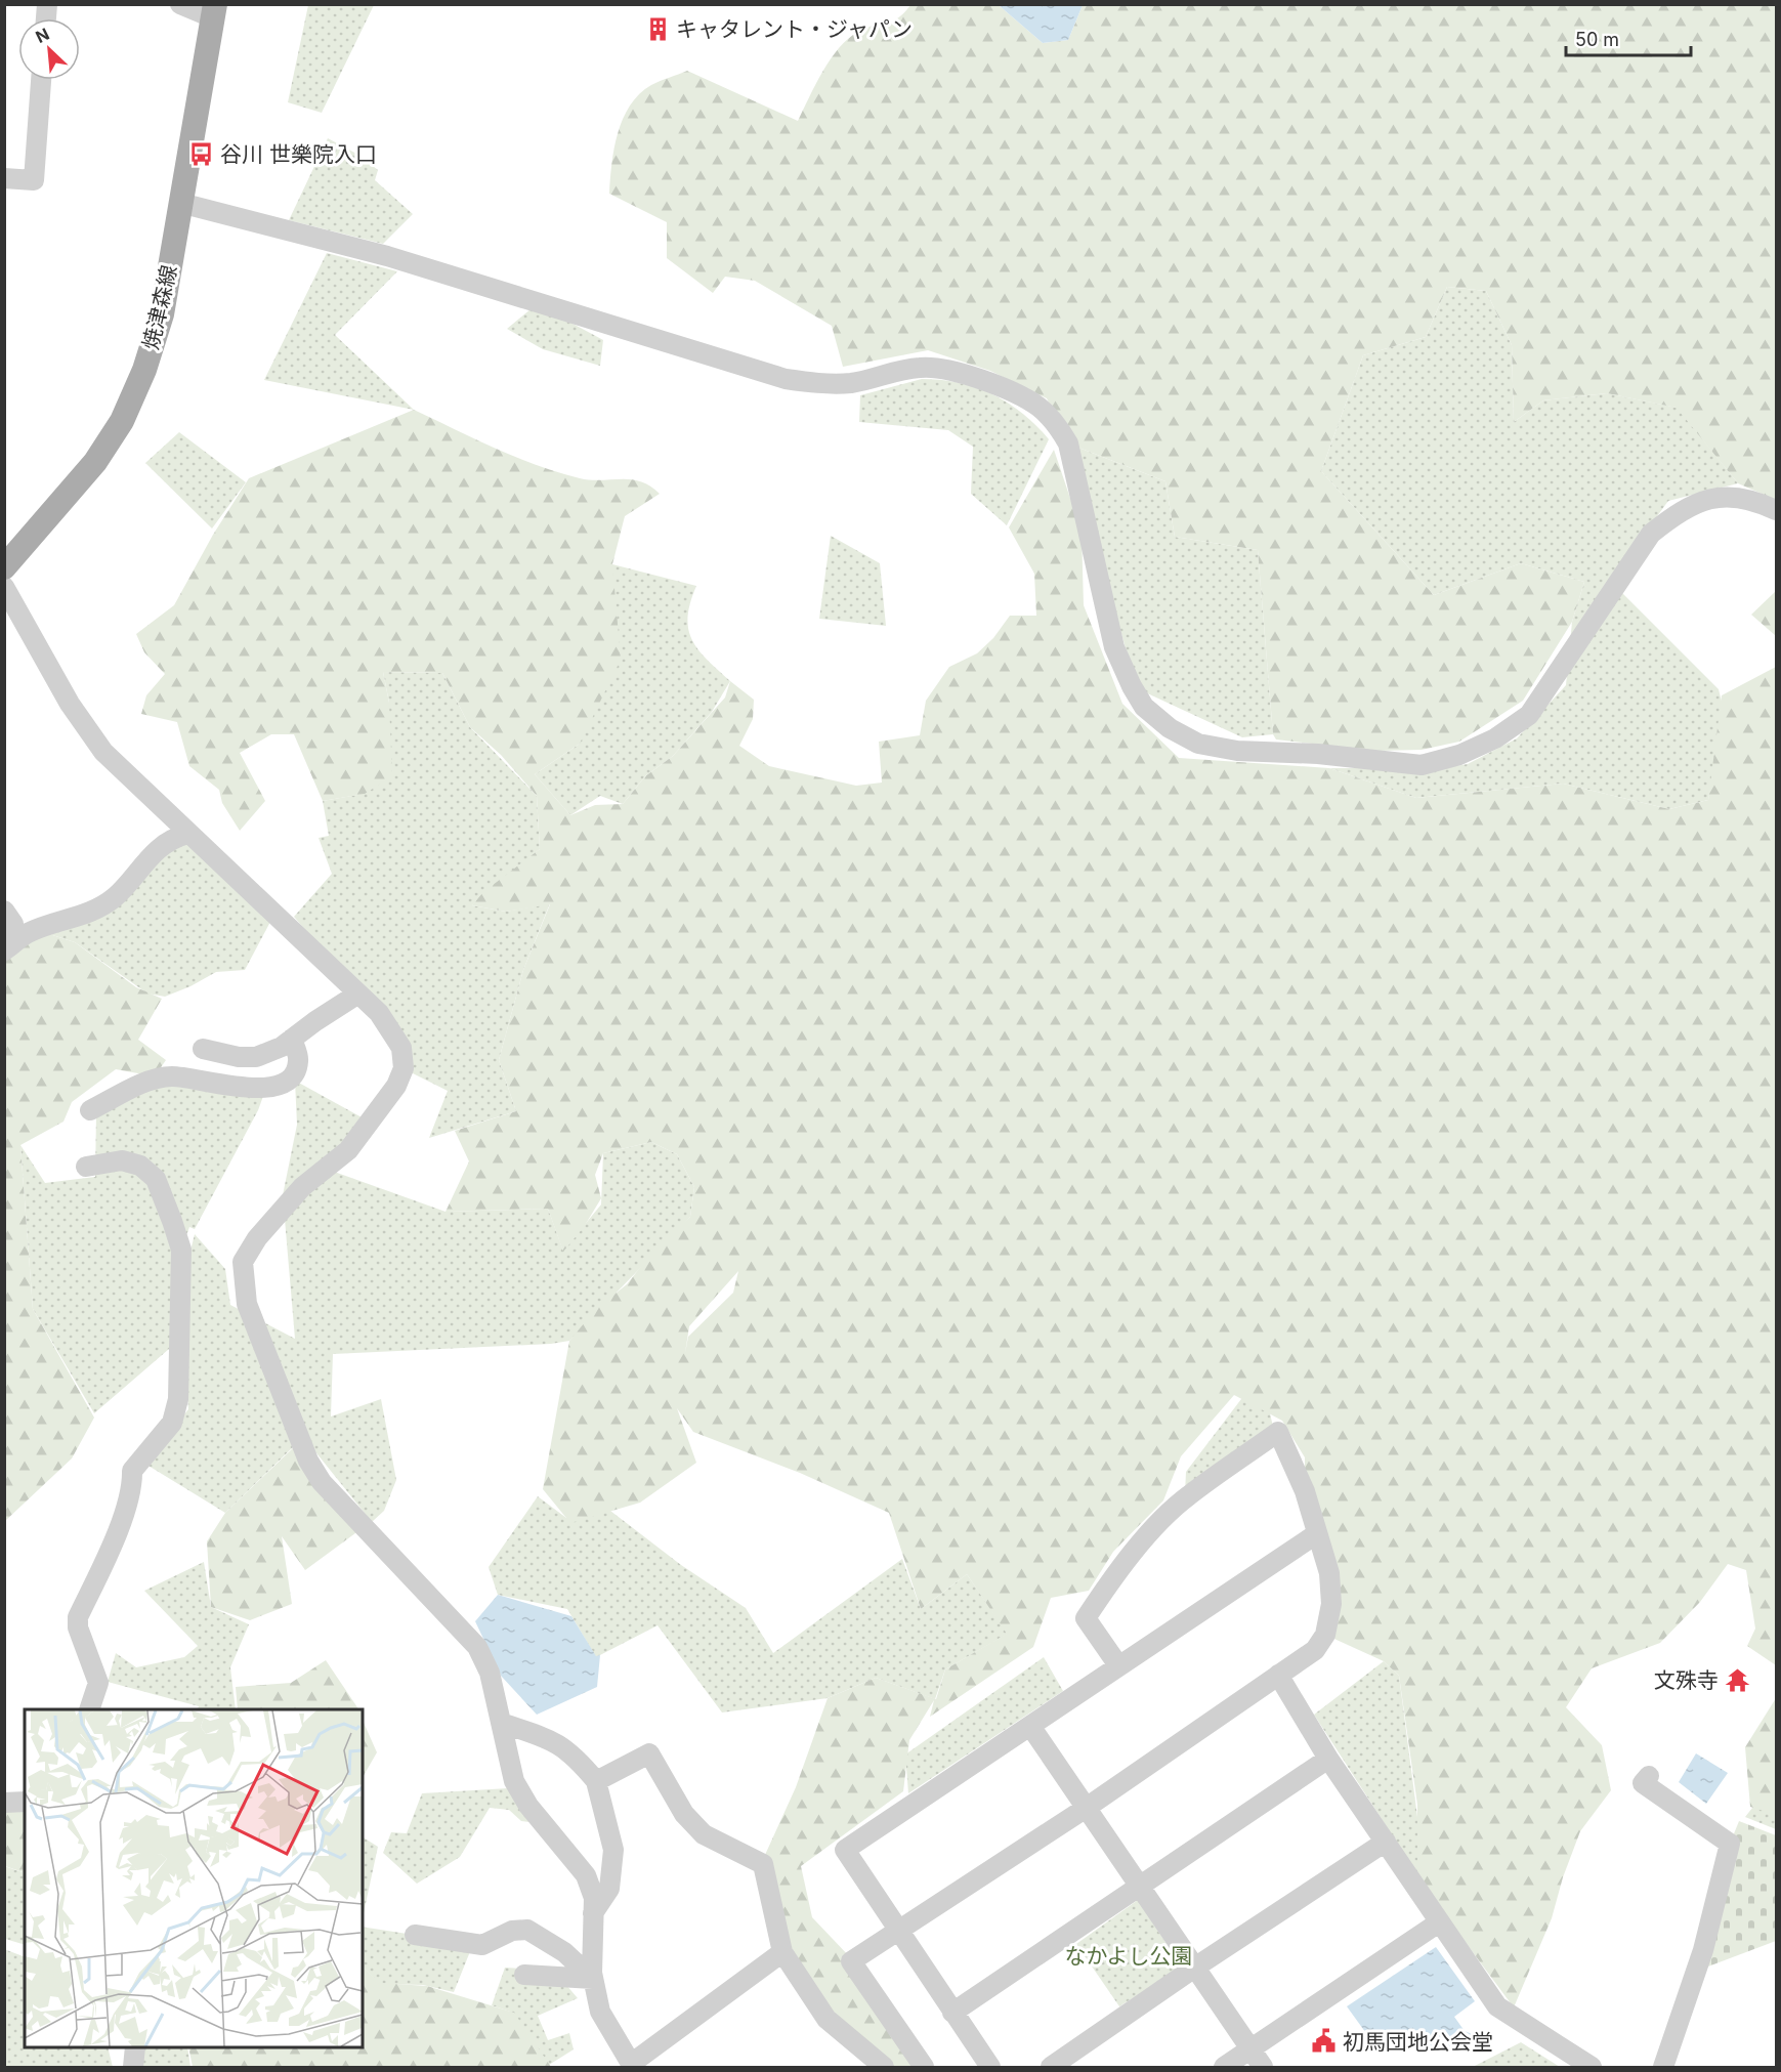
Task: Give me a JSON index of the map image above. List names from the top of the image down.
{
  "streets": {
    "main road": ["焼津森線"]
  },
  "parks": ["なかよし公園"],
  "places": {
    "building": ["キャタレント・ジャパン"],
    "bus stop": ["谷川 世樂院入口"],
    "temple": ["文殊寺"],
    "public building": ["初馬団地公会堂"]
  },
  "scale_bar": "50 m",
  "north": "top left"
}
